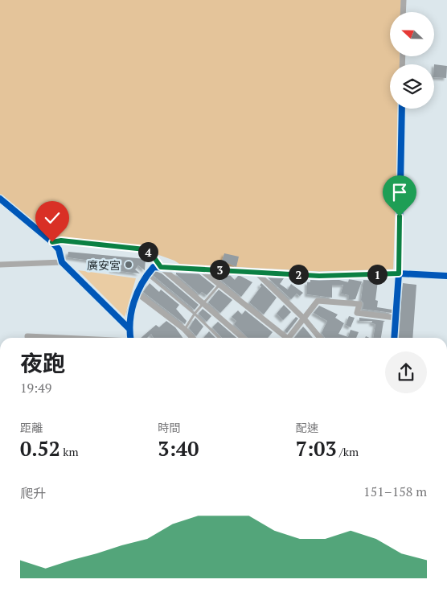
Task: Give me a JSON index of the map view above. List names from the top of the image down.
{
  "places": ["廣安宮"],
  "north": "left",
  "page": {
    "pins": [
      "4",
      "3",
      "1",
      "2"
    ],
    "heading": ["夜跑", "19:49"],
    "stats": [
      ["距離", "0.52 km"],
      ["時間", "3:40"],
      ["配速", "7:03 /km"]
    ],
    "chart": ["爬升", "151–158 m"]
  }
}
